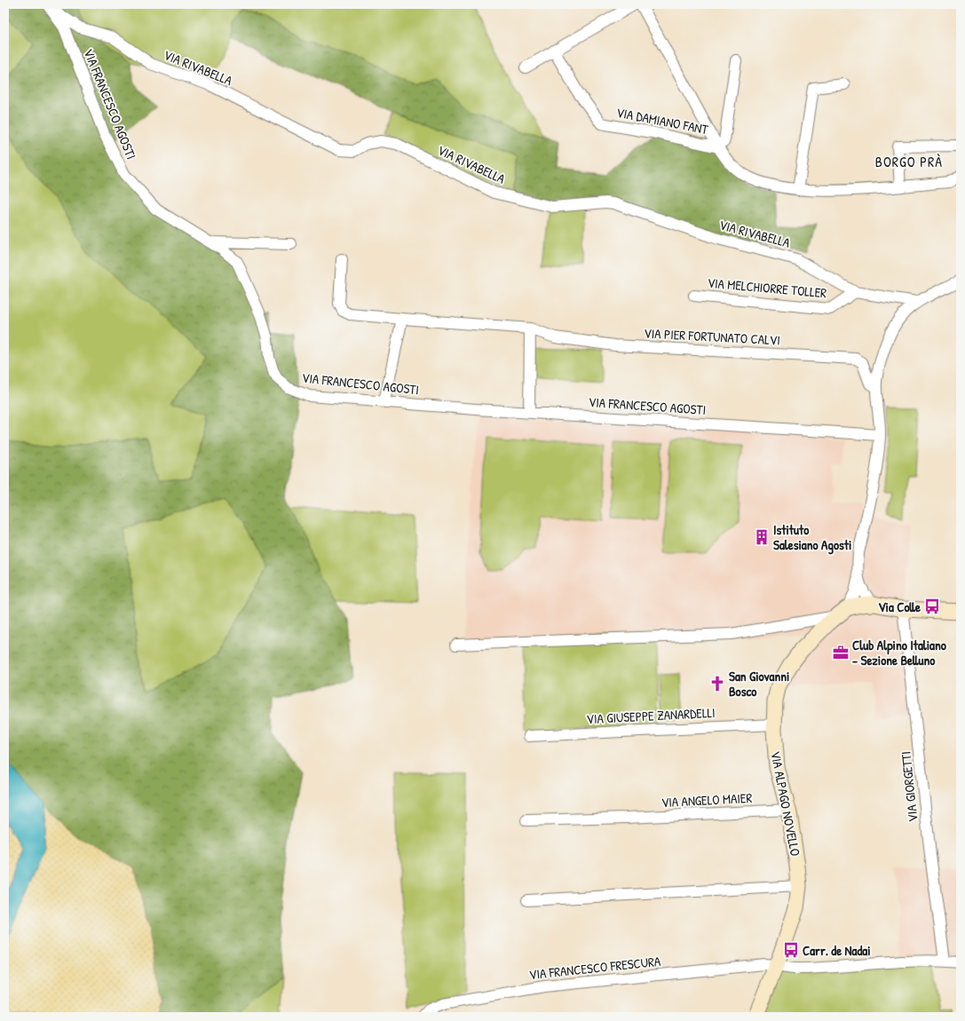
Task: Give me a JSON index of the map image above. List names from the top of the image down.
{
  "streets": {
    "street": [
      "VIA RIVABELLA",
      "VIA FRANCESCO AGOSTI",
      "VIA DAMIANO FANT",
      "VIA MELCHIORRE TOLLER",
      "VIA PIER FORTUNATO CALVI",
      "VIA GIUSEPPE ZANARDELLI",
      "VIA GIORGETTI",
      "VIA ANGELO MAIER",
      "VIA ALPAGO NOVELLO",
      "VIA FRANCESCO FRESCURA"
    ]
  },
  "crossings": [
    ["VIA RIVABELLA", "VIA FRANCESCO AGOSTI"],
    ["VIA RIVABELLA", "VIA MELCHIORRE TOLLER"],
    ["VIA GIUSEPPE ZANARDELLI", "VIA ALPAGO NOVELLO"],
    ["VIA GIORGETTI", "VIA FRANCESCO FRESCURA"],
    ["VIA ANGELO MAIER", "VIA ALPAGO NOVELLO"],
    ["VIA ALPAGO NOVELLO", "VIA FRANCESCO FRESCURA"]
  ],
  "districts": ["BORGO PRÀ"],
  "places": {
    "building": ["Istituto Salesiano Agosti"],
    "bus stop": ["Via Colle", "Carr. de Nadai"],
    "office": ["Club Alpino Italiano - Sezione Belluno"],
    "church": ["San Giovanni Bosco"]
  }
}
